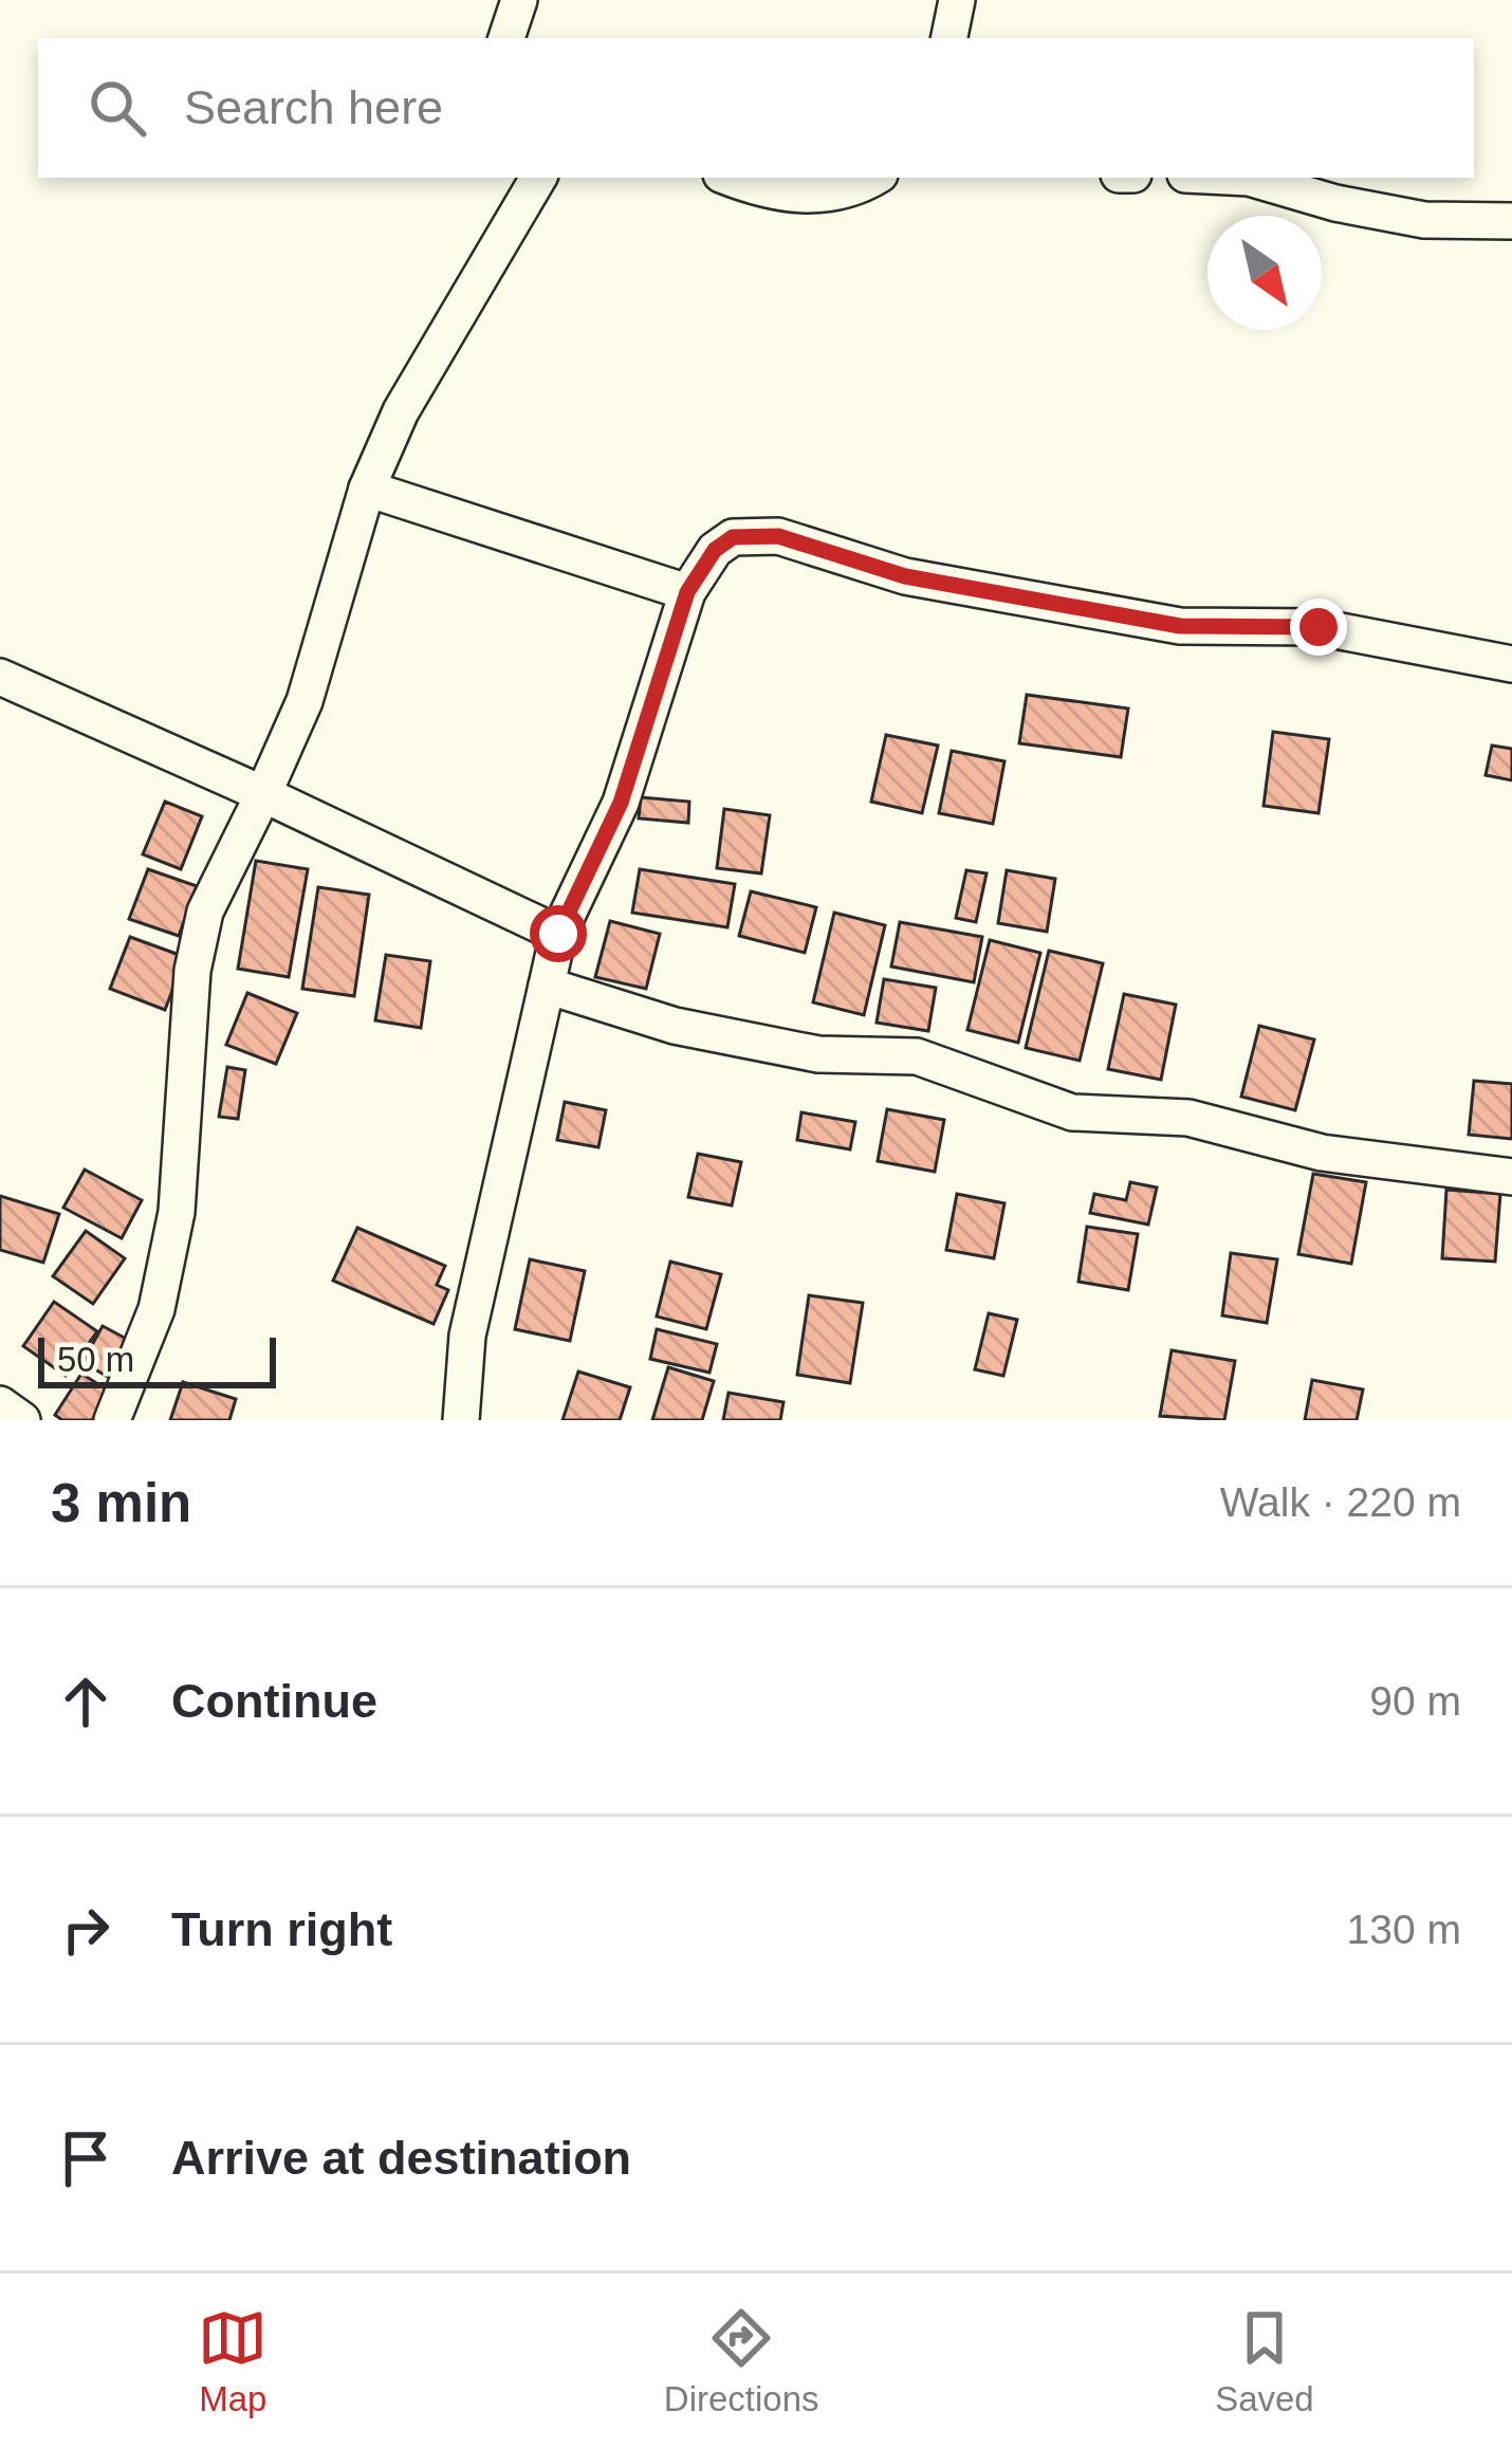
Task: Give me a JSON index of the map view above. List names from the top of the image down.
{
  "scale_bar": "50 m",
  "north": "bottom right",
  "page": {
    "search": "Search here",
    "scale": "50 m",
    "heading": ["3 min", "Walk · 220 m"],
    "list": [
      ["Continue", "90 m"],
      ["Turn right", "130 m"],
      "Arrive at destination"
    ],
    "nav": ["Map", "Directions", "Saved"]
  }
}
